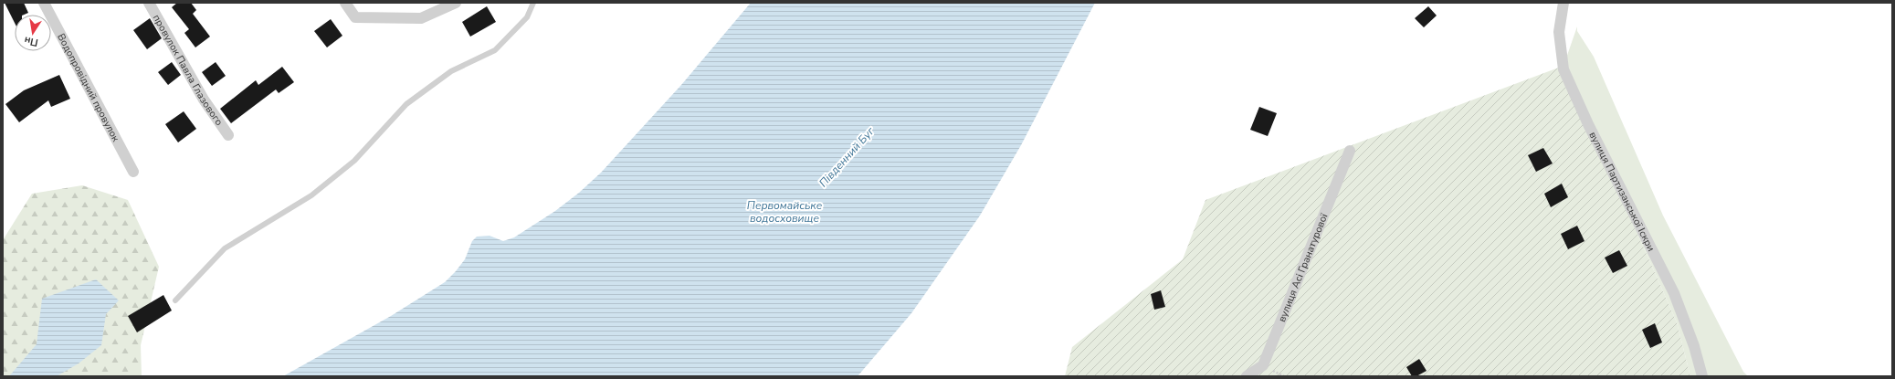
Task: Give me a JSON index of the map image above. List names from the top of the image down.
{
  "streets": {
    "street": [
      "провулок Павла Глазового",
      "Водопровідний провулок",
      "вулиця Партизанської Іскри",
      "вулиця Асі Гранатурової"
    ]
  },
  "water": ["Південний Буг", "Первомайське водосховище"],
  "north": "bottom"
}
